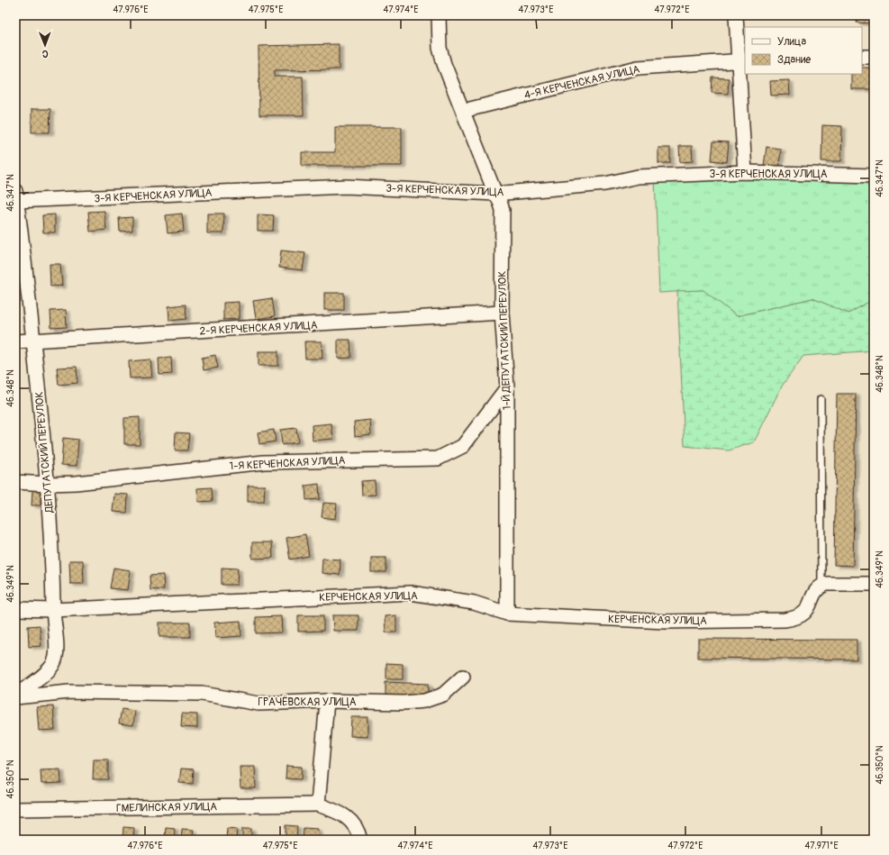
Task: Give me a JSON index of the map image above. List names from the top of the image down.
{
  "streets": {
    "street": [
      "4-Я КЕРЧЕНСКАЯ УЛИЦА",
      "3-Я КЕРЧЕНСКАЯ УЛИЦА",
      "2-Я КЕРЧЕНСКАЯ УЛИЦА",
      "1-Й ДЕПУТАТСКИЙ ПЕРЕУЛОК",
      "ДЕПУТАТСКИЙ ПЕРЕУЛОК",
      "1-Я КЕРЧЕНСКАЯ УЛИЦА",
      "КЕРЧЕНСКАЯ УЛИЦА",
      "ГРАЧЁВСКАЯ УЛИЦА",
      "ГМЕЛИНСКАЯ УЛИЦА"
    ]
  },
  "crossings": [
    ["4-Я КЕРЧЕНСКАЯ УЛИЦА", "1-Й ДЕПУТАТСКИЙ ПЕРЕУЛОК"],
    ["3-Я КЕРЧЕНСКАЯ УЛИЦА", "1-Й ДЕПУТАТСКИЙ ПЕРЕУЛОК"],
    ["3-Я КЕРЧЕНСКАЯ УЛИЦА", "ДЕПУТАТСКИЙ ПЕРЕУЛОК"],
    ["2-Я КЕРЧЕНСКАЯ УЛИЦА", "1-Й ДЕПУТАТСКИЙ ПЕРЕУЛОК"],
    ["2-Я КЕРЧЕНСКАЯ УЛИЦА", "ДЕПУТАТСКИЙ ПЕРЕУЛОК"],
    ["1-Й ДЕПУТАТСКИЙ ПЕРЕУЛОК", "1-Я КЕРЧЕНСКАЯ УЛИЦА"],
    ["1-Й ДЕПУТАТСКИЙ ПЕРЕУЛОК", "КЕРЧЕНСКАЯ УЛИЦА"],
    ["ДЕПУТАТСКИЙ ПЕРЕУЛОК", "1-Я КЕРЧЕНСКАЯ УЛИЦА"],
    ["ДЕПУТАТСКИЙ ПЕРЕУЛОК", "КЕРЧЕНСКАЯ УЛИЦА"],
    ["ДЕПУТАТСКИЙ ПЕРЕУЛОК", "ГРАЧЁВСКАЯ УЛИЦА"]
  ],
  "legend": ["Улица", "Здание"],
  "north": "bottom",
  "coordinates": [
    "47.976°E",
    "47.975°E",
    "47.974°E",
    "47.973°E",
    "47.972°E",
    "46.347°N",
    "46.348°N",
    "46.349°N",
    "46.350°N",
    "47.971°E"
  ]
}
